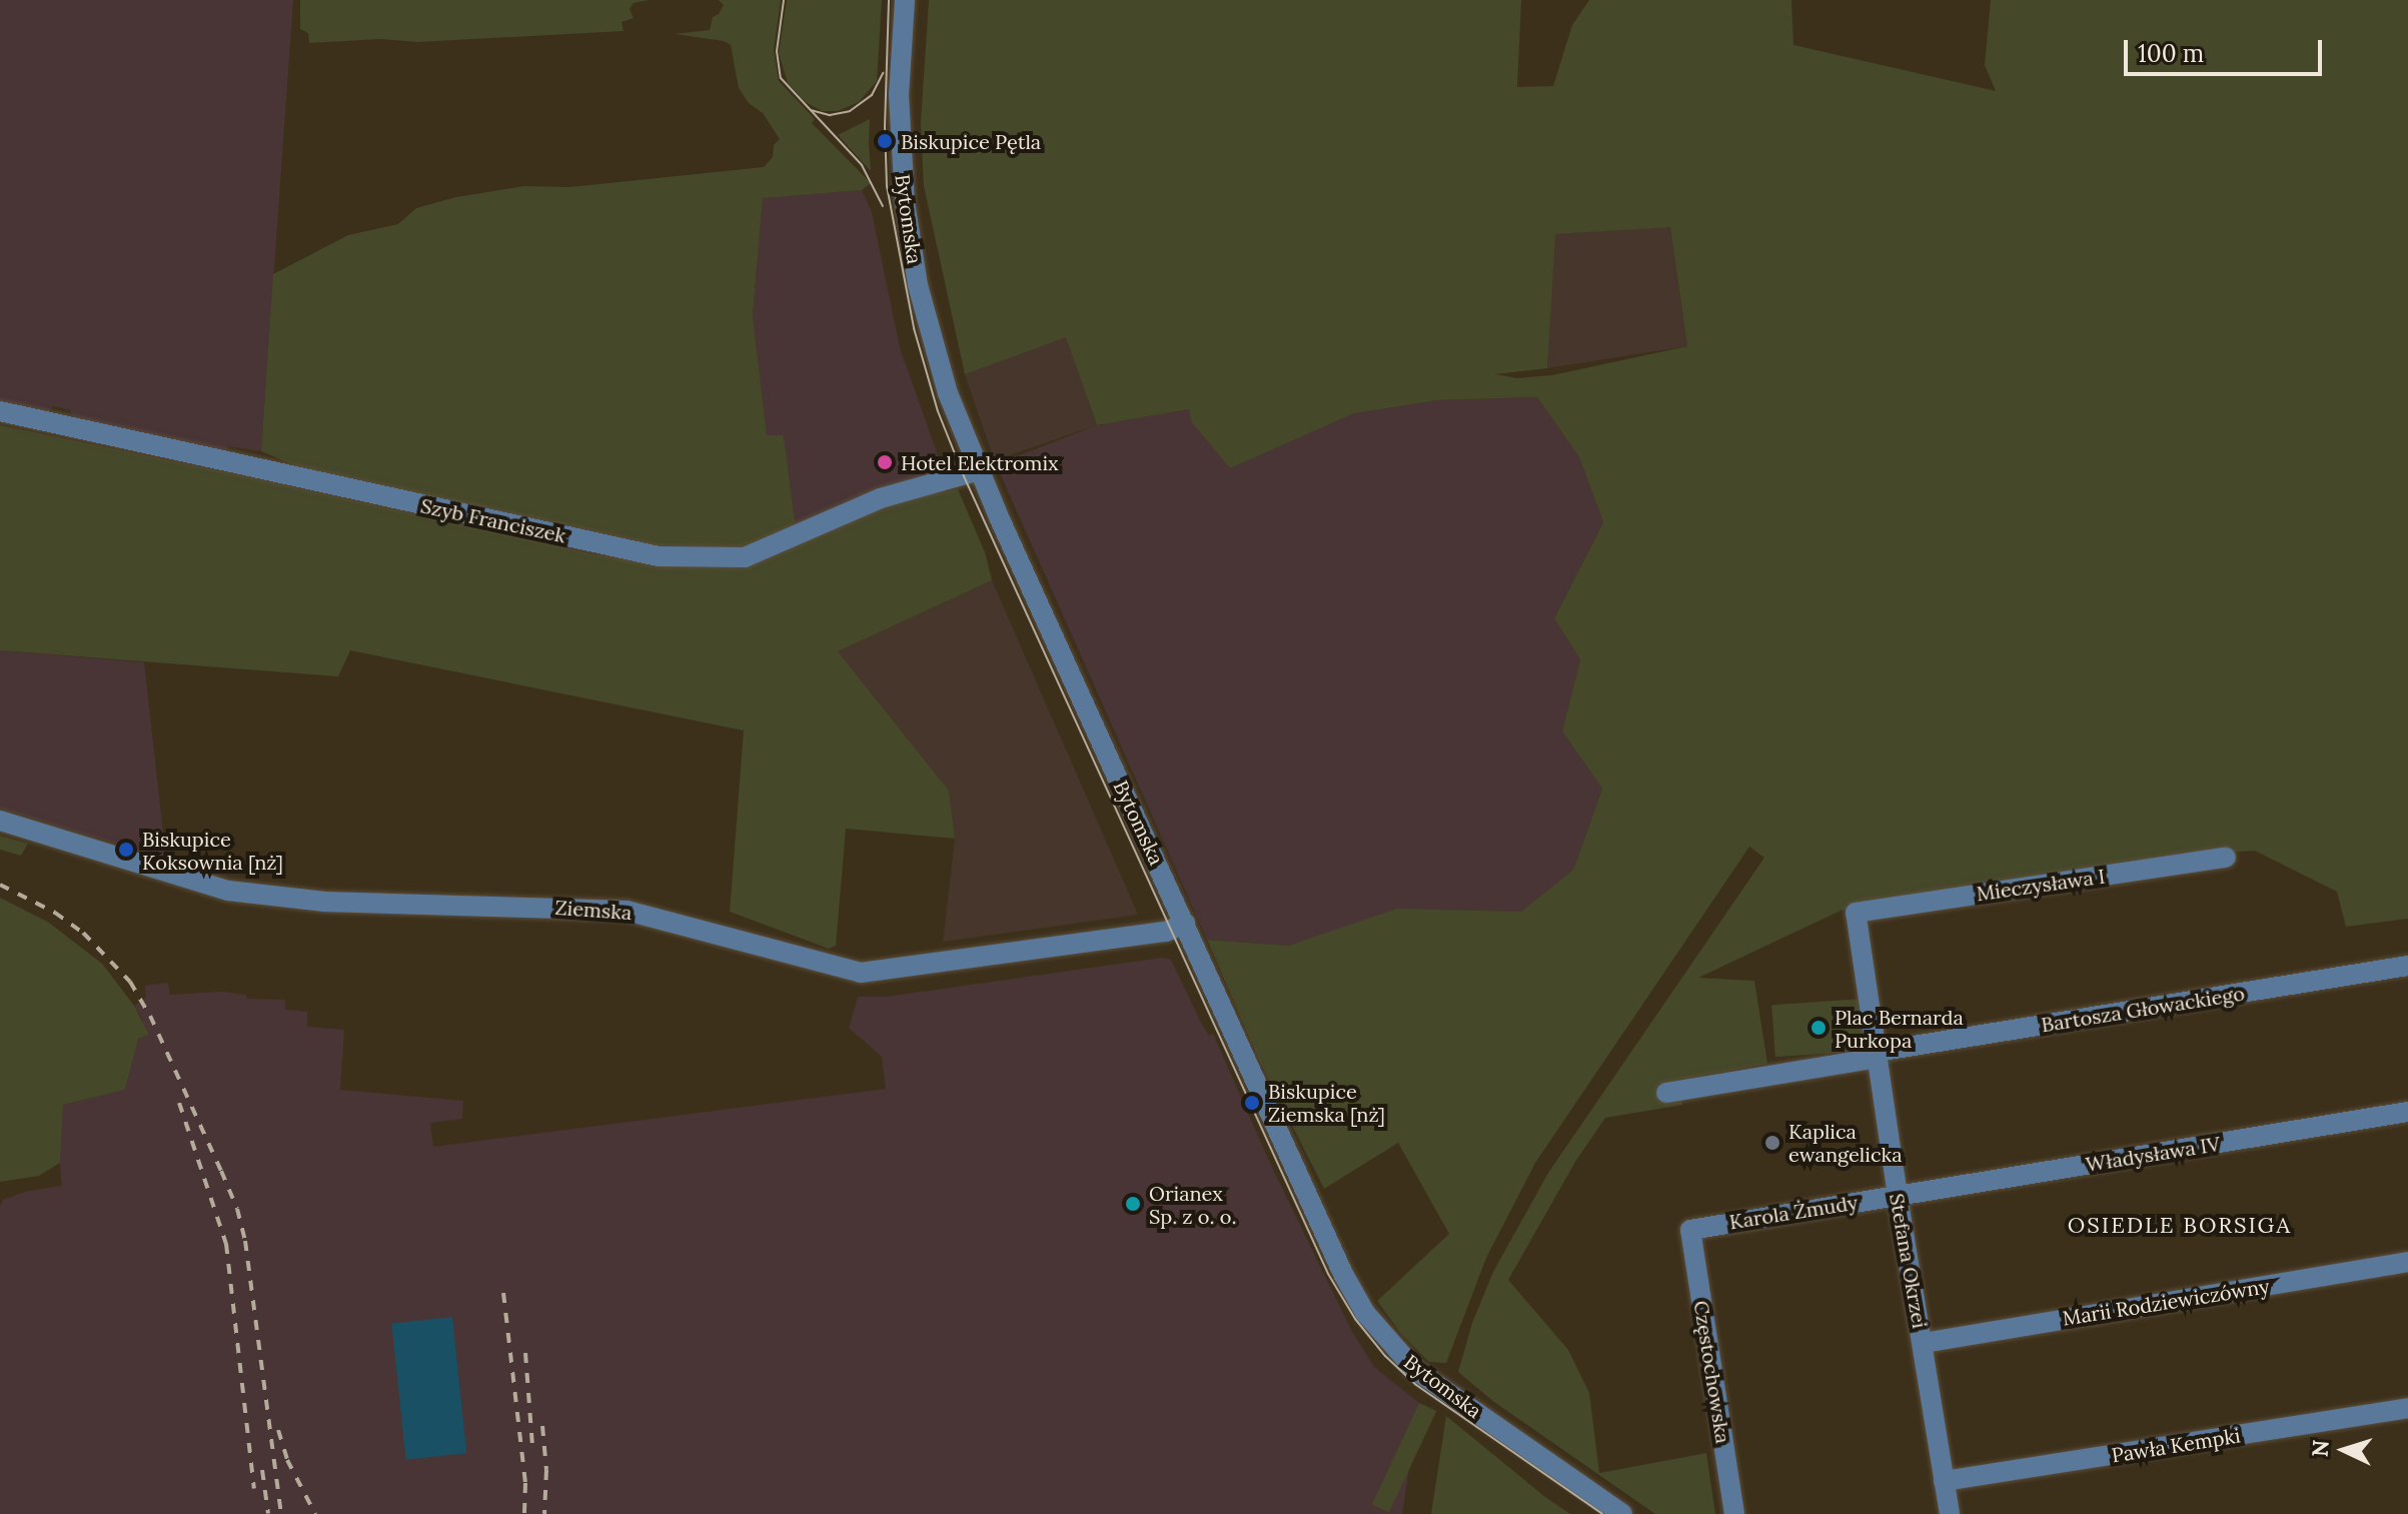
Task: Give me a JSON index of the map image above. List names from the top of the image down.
{
  "streets": {
    "street": [
      "Bytomska",
      "Szyb Franciszek",
      "Mieczysława I",
      "Ziemska",
      "Bartosza Głowackiego",
      "Władysława IV",
      "Karola Żmudy",
      "Stefana Okrzei",
      "Marii Rodziewiczówny",
      "Częstochowska",
      "Pawła Kempki"
    ]
  },
  "crossings": [
    ["Bytomska", "Szyb Franciszek"],
    ["Bytomska", "Ziemska"],
    ["Mieczysława I", "Stefana Okrzei"],
    ["Bartosza Głowackiego", "Stefana Okrzei"],
    ["Władysława IV", "Karola Żmudy"],
    ["Władysława IV", "Stefana Okrzei"],
    ["Karola Żmudy", "Stefana Okrzei"],
    ["Karola Żmudy", "Częstochowska"],
    ["Stefana Okrzei", "Marii Rodziewiczówny"],
    ["Stefana Okrzei", "Pawła Kempki"]
  ],
  "districts": ["OSIEDLE BORSIGA"],
  "places": [
    "Biskupice Pętla",
    "Hotel Elektromix",
    "Biskupice Koksownia [nż]",
    "Plac Bernarda Purkopa",
    "Biskupice Ziemska [nż]",
    "Kaplica ewangelicka",
    "Orianex Sp. z o. o."
  ],
  "scale_bar": "100 m",
  "north": "left"
}
